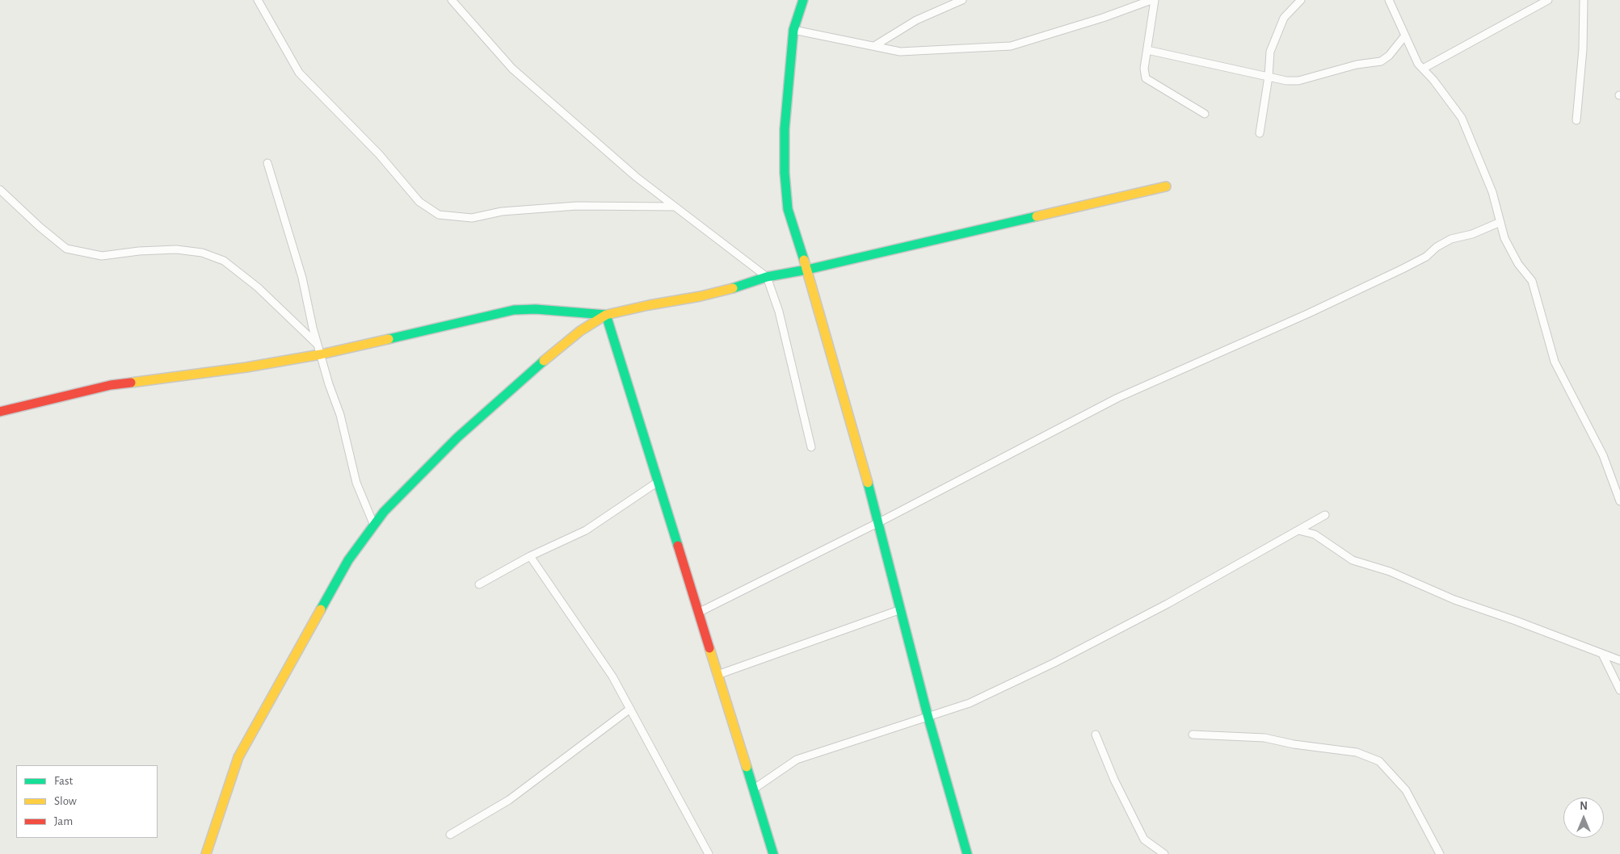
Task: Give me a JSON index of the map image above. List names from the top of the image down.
{
  "legend": ["Fast", "Slow", "Jam"],
  "north": "top"
}
